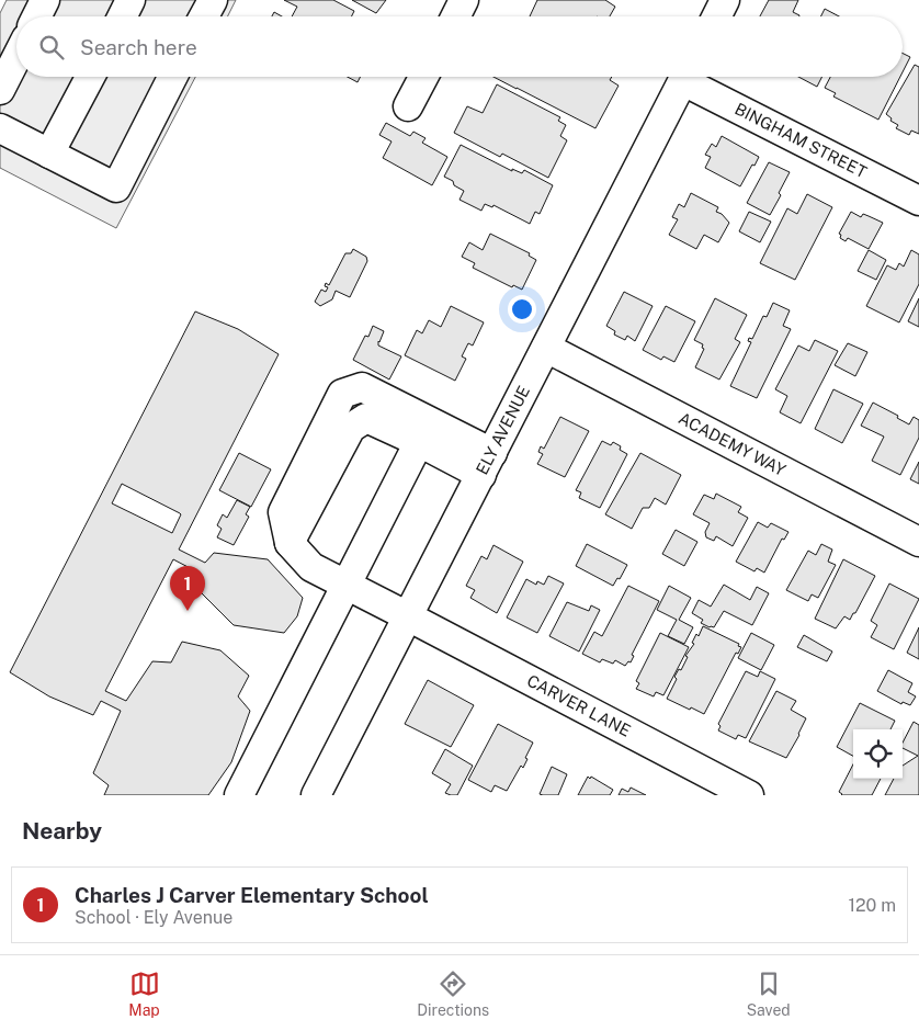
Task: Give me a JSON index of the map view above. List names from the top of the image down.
{
  "streets": {
    "street": [
      "BINGHAM STREET",
      "ELY AVENUE",
      "ACADEMY WAY",
      "CARVER LANE"
    ]
  },
  "crossings": [
    ["ELY AVENUE", "ACADEMY WAY"],
    ["ELY AVENUE", "CARVER LANE"]
  ],
  "page": {
    "search": "Search here",
    "pins": "1",
    "heading": "Nearby",
    "list": [
      {
        "mark": "1",
        "name": "Charles J Carver Elementary School",
        "note": "School · Ely Avenue",
        "value": "120 m"
      }
    ],
    "nav": ["Map", "Directions", "Saved"]
  }
}
